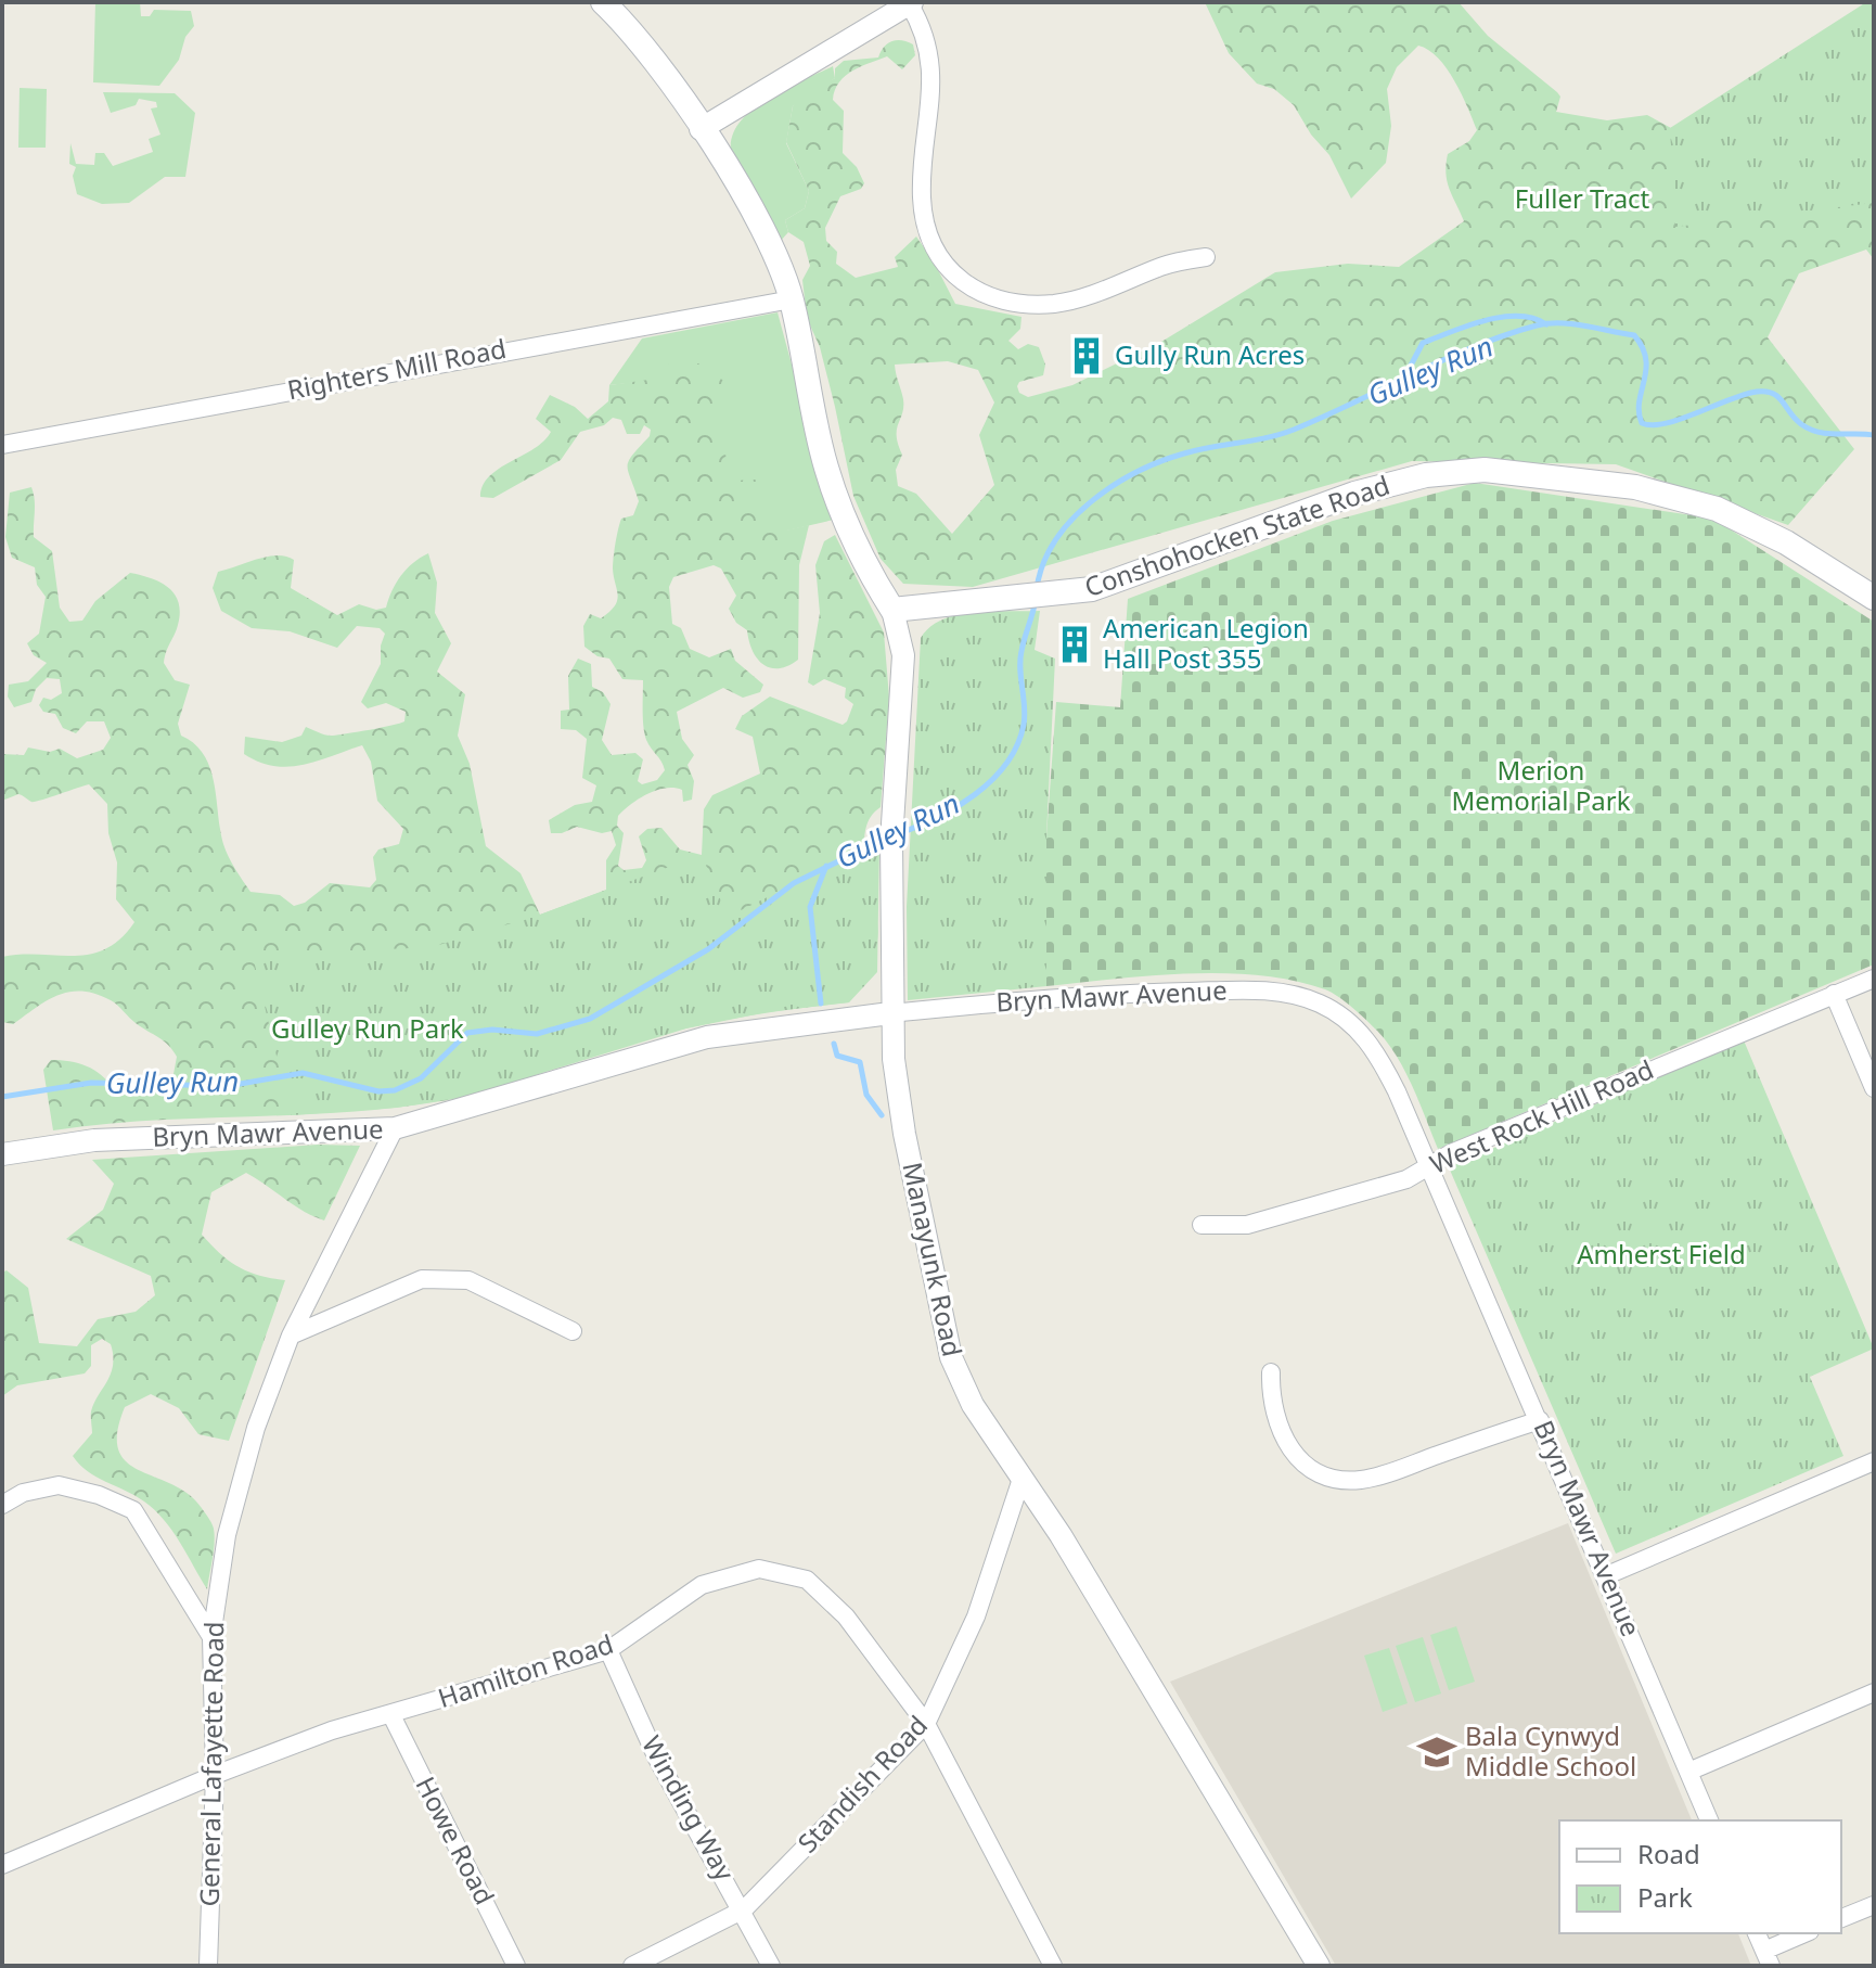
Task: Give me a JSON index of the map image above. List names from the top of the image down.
{
  "streets": {
    "main road": ["Conshohocken State Road"],
    "street": [
      "Righters Mill Road",
      "Bryn Mawr Avenue",
      "West Rock Hill Road",
      "Manayunk Road",
      "Hamilton Road",
      "General Lafayette Road",
      "Standish Road",
      "Winding Way",
      "Howe Road"
    ]
  },
  "crossings": [
    ["Conshohocken State Road", "Manayunk Road"],
    ["Bryn Mawr Avenue", "West Rock Hill Road"],
    ["Bryn Mawr Avenue", "Manayunk Road"],
    ["Bryn Mawr Avenue", "General Lafayette Road"],
    ["Manayunk Road", "Standish Road"],
    ["Hamilton Road", "General Lafayette Road"],
    ["Hamilton Road", "Standish Road"],
    ["Hamilton Road", "Winding Way"],
    ["Hamilton Road", "Howe Road"],
    ["Standish Road", "Winding Way"]
  ],
  "water": ["Gulley Run"],
  "parks": [
    "Fuller Tract",
    "Merion Memorial Park",
    "Gulley Run Park",
    "Amherst Field"
  ],
  "places": {
    "building": ["Gully Run Acres", "American Legion Hall Post 355"],
    "school or university": ["Bala Cynwyd Middle School"]
  },
  "legend": ["Road", "Park"]
}
